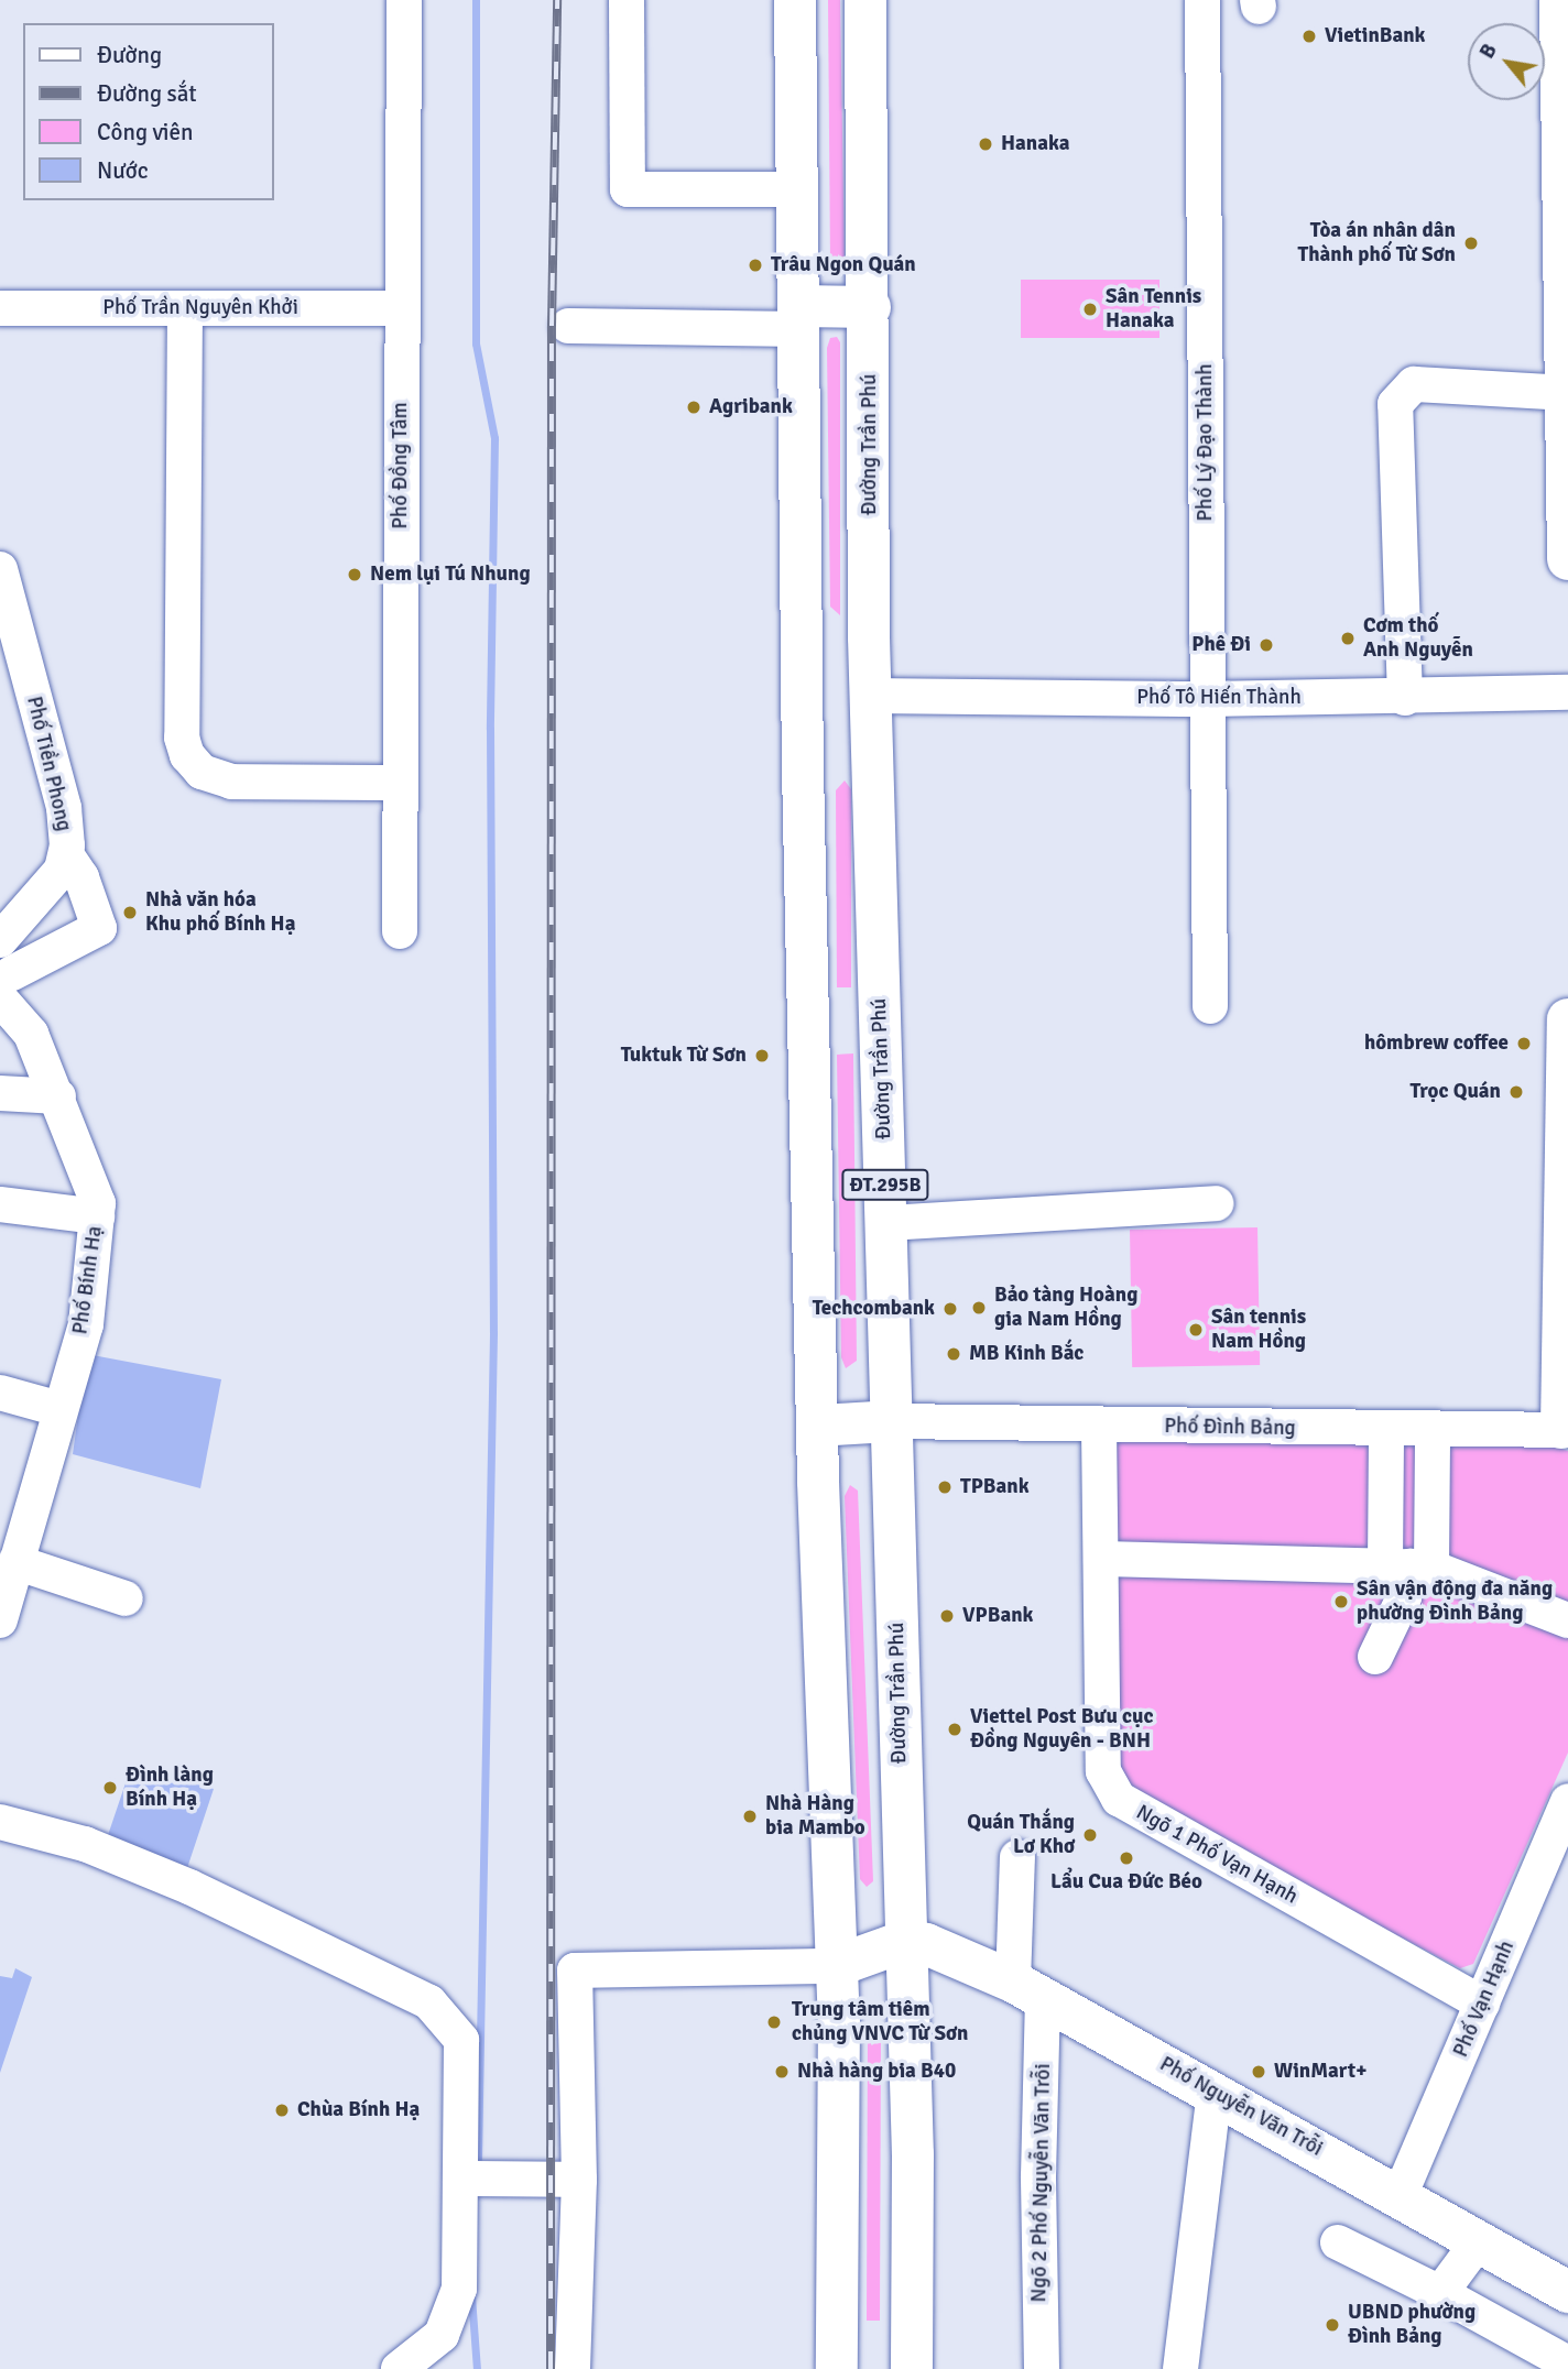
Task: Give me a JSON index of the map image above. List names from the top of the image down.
{
  "streets": {
    "main road": ["Đường Trần Phú", "ĐT.295B", "Phố Nguyễn Văn Trỗi"],
    "street": [
      "Phố Trần Nguyên Khởi",
      "Phố Lý Đạo Thành",
      "Phố Đồng Tâm",
      "Phố Tô Hiến Thành",
      "Phố Tiền Phong",
      "Phố Bính Hạ",
      "Phố Đình Bảng",
      "Ngõ 1 Phố Vạn Hạnh",
      "Phố Vạn Hạnh",
      "Ngõ 2 Phố Nguyễn Văn Trỗi"
    ]
  },
  "crossings": [
    ["Phố Trần Nguyên Khởi", "Phố Đồng Tâm"],
    ["Phố Lý Đạo Thành", "Phố Tô Hiến Thành"],
    ["Đường Trần Phú", "Phố Tô Hiến Thành"],
    ["Đường Trần Phú", "Phố Đình Bảng"],
    ["Đường Trần Phú", "Phố Nguyễn Văn Trỗi"],
    ["Phố Đình Bảng", "Ngõ 1 Phố Vạn Hạnh"],
    ["Ngõ 1 Phố Vạn Hạnh", "Phố Vạn Hạnh"],
    ["Phố Vạn Hạnh", "Phố Nguyễn Văn Trỗi"],
    ["Phố Nguyễn Văn Trỗi", "Ngõ 2 Phố Nguyễn Văn Trỗi"]
  ],
  "places": [
    "VietinBank",
    "Hanaka",
    "Tòa án nhân dân Thành phố Từ Sơn",
    "Trâu Ngon Quán",
    "Sân Tennis Hanaka",
    "Agribank",
    "Nem lụi Tú Nhung",
    "Cơm thố Anh Nguyễn",
    "Phê Đi",
    "Nhà văn hóa Khu phố Bính Hạ",
    "hômbrew coffee",
    "Tuktuk Từ Sơn",
    "Trọc Quán",
    "Bảo tàng Hoàng gia Nam Hồng",
    "Techcombank",
    "Sân tennis Nam Hồng",
    "MB Kinh Bắc",
    "TPBank",
    "Sân vận động đa năng phường Đình Bảng",
    "VPBank",
    "Viettel Post Bưu cục Đồng Nguyên - BNH",
    "Đình làng Bính Hạ",
    "Nhà Hàng bia Mambo",
    "Quán Thắng Lơ Khơ",
    "Lẩu Cua Đức Béo",
    "Trung tâm tiêm chủng VNVC Từ Sơn",
    "Nhà hàng bia B40",
    "WinMart+",
    "Chùa Bính Hạ",
    "UBND phường Đình Bảng"
  ],
  "legend": [
    "Đường",
    "Đường sắt",
    "Công viên",
    "Nước"
  ],
  "north": "top left"
}
